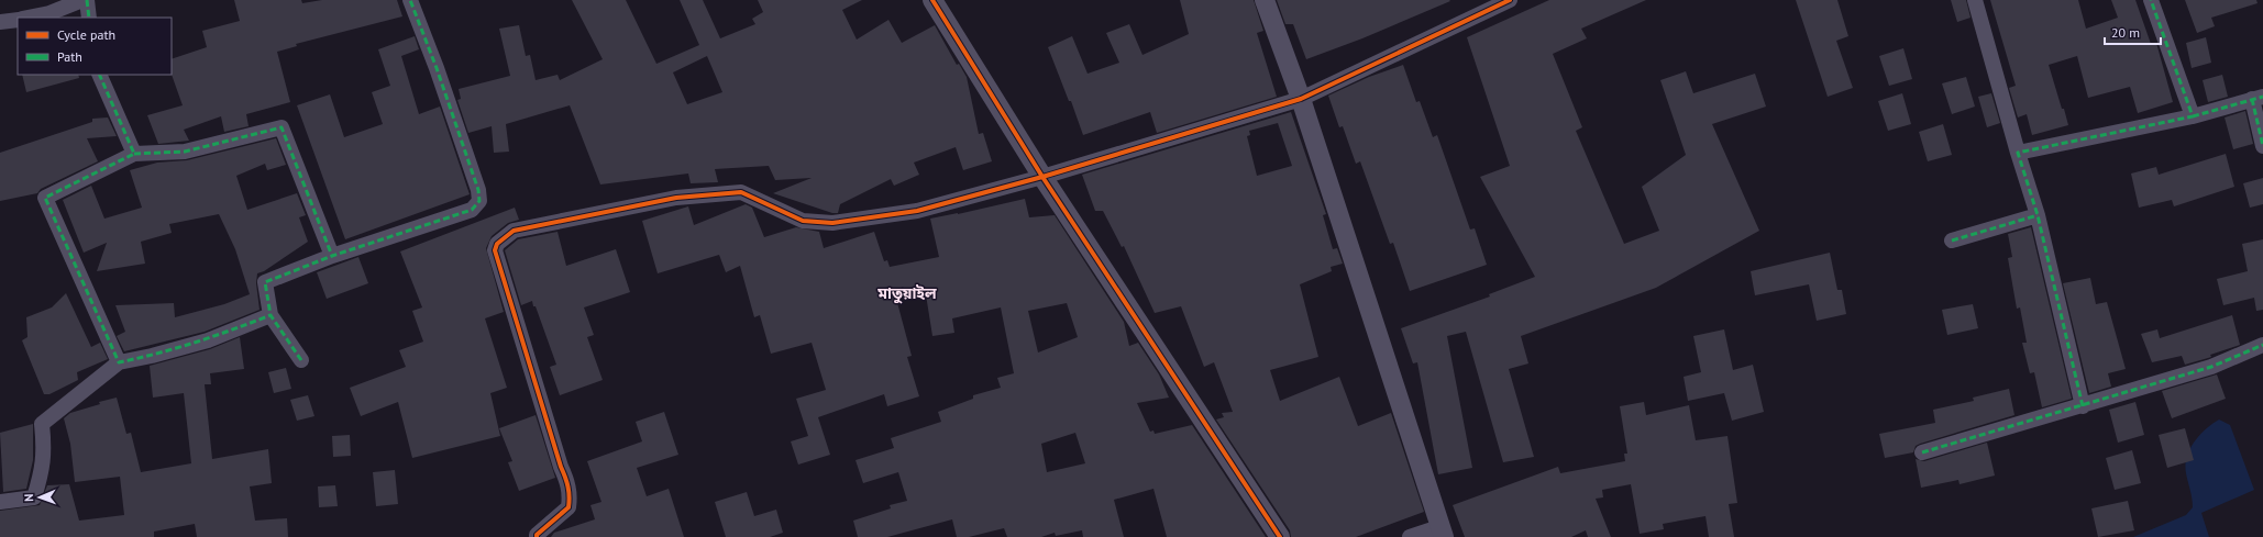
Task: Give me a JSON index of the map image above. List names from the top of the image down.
{
  "districts": ["মাতুয়াইল"],
  "legend": ["Cycle path", "Path"],
  "scale_bar": "20 m",
  "north": "left"
}
